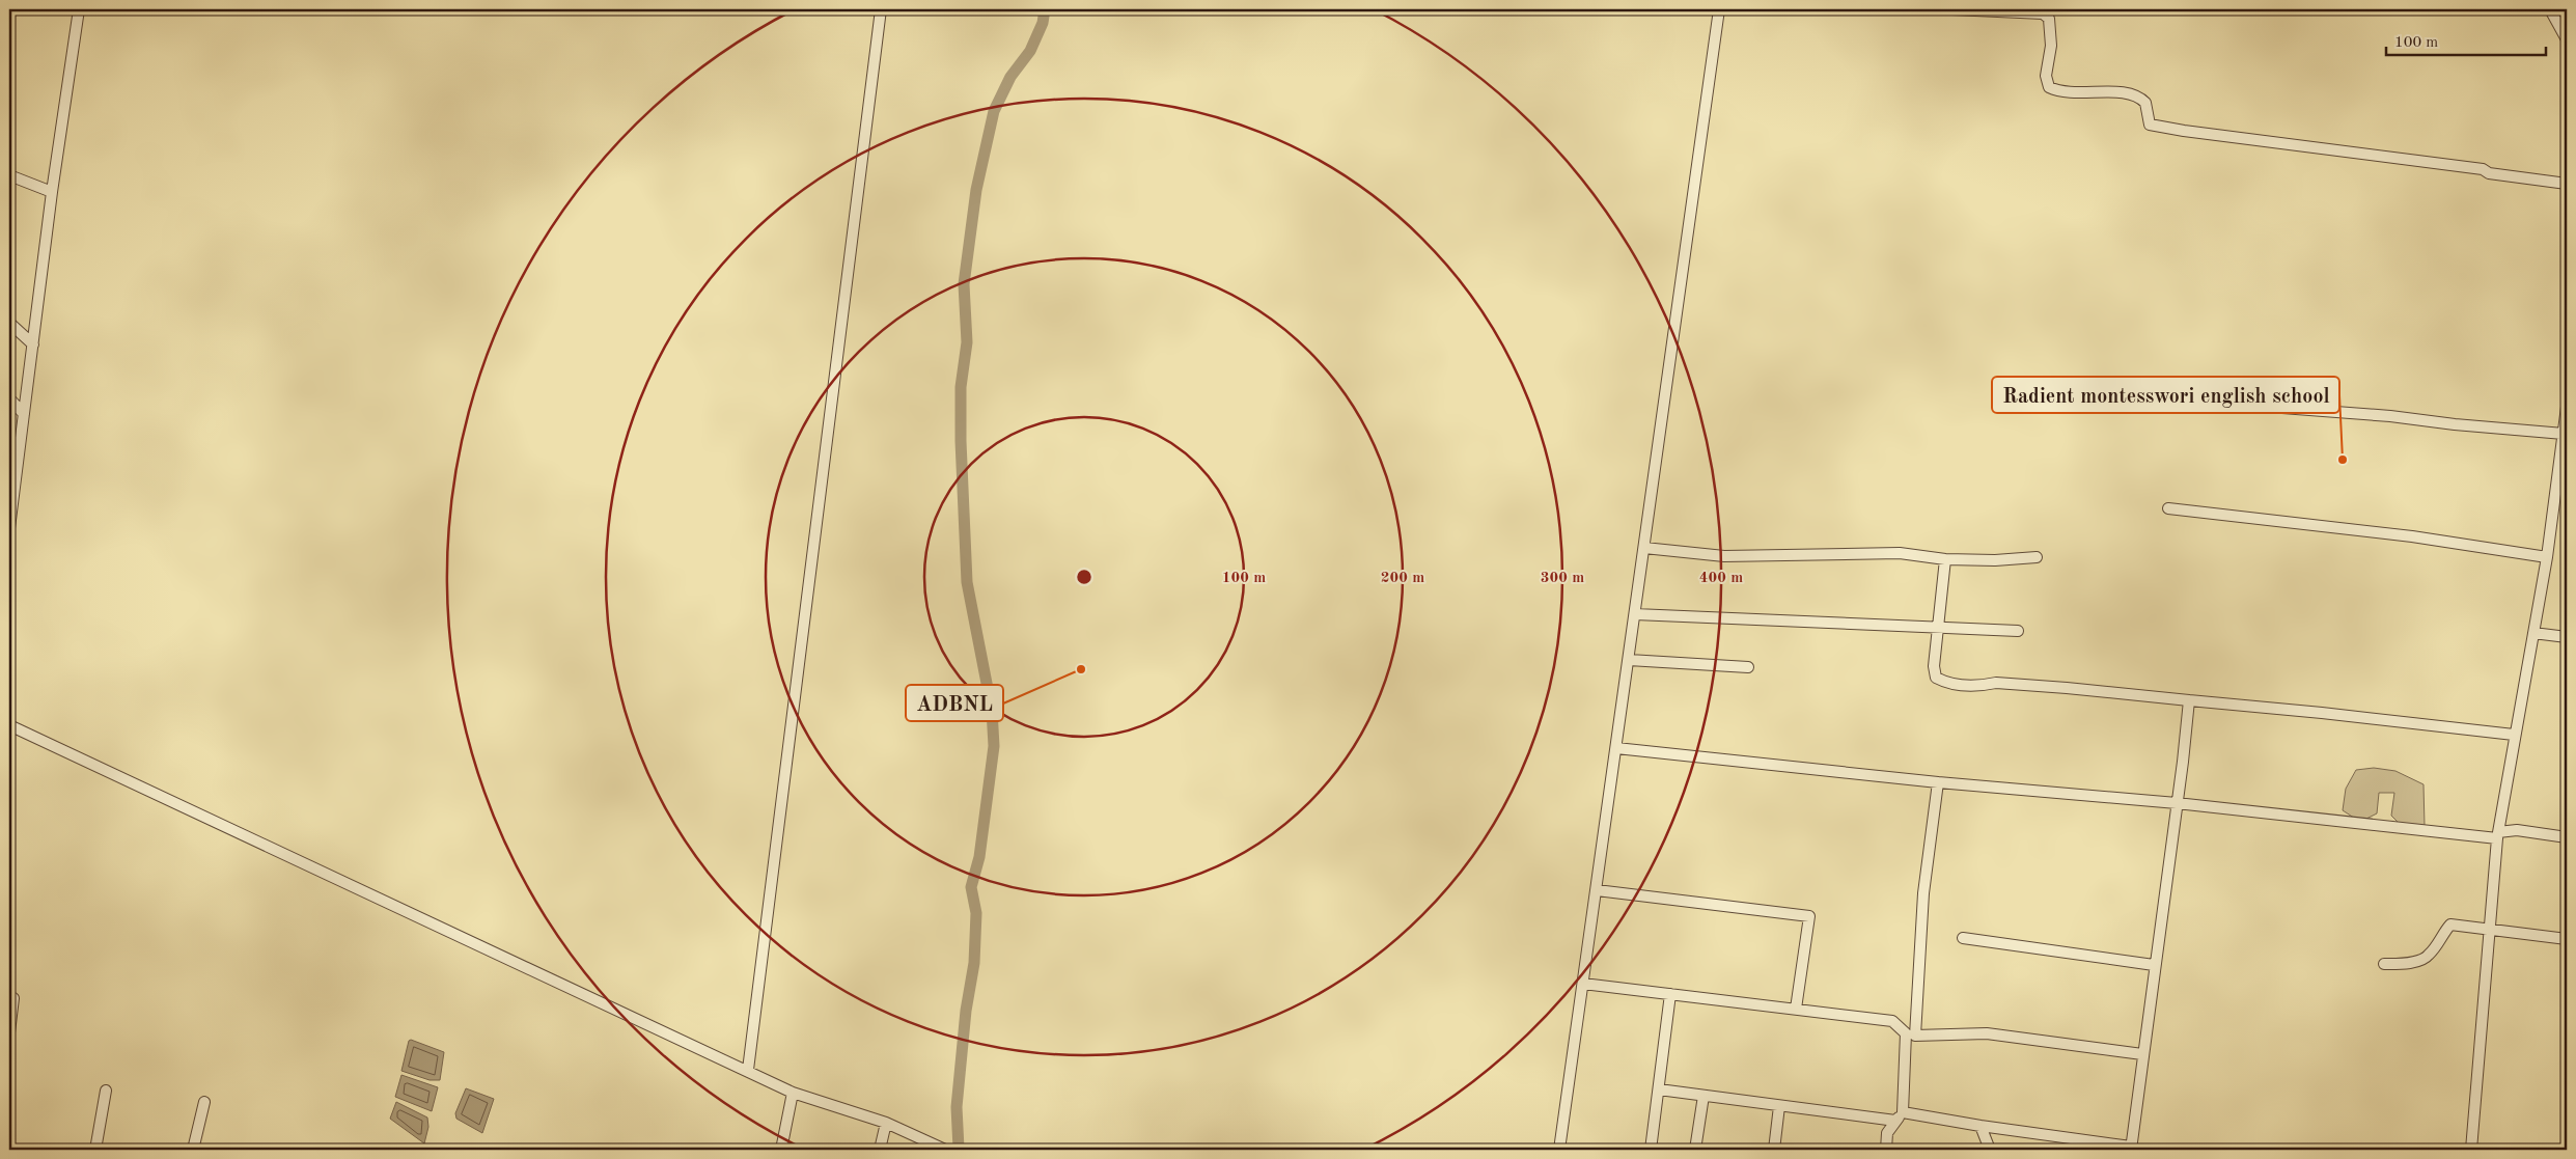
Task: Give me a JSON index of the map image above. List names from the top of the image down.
{
  "places": ["Radient montesswori english school", "ADBNL"],
  "scale_bar": "100 m",
  "rings": [
    "100 m",
    "200 m",
    "300 m",
    "400 m"
  ]
}
